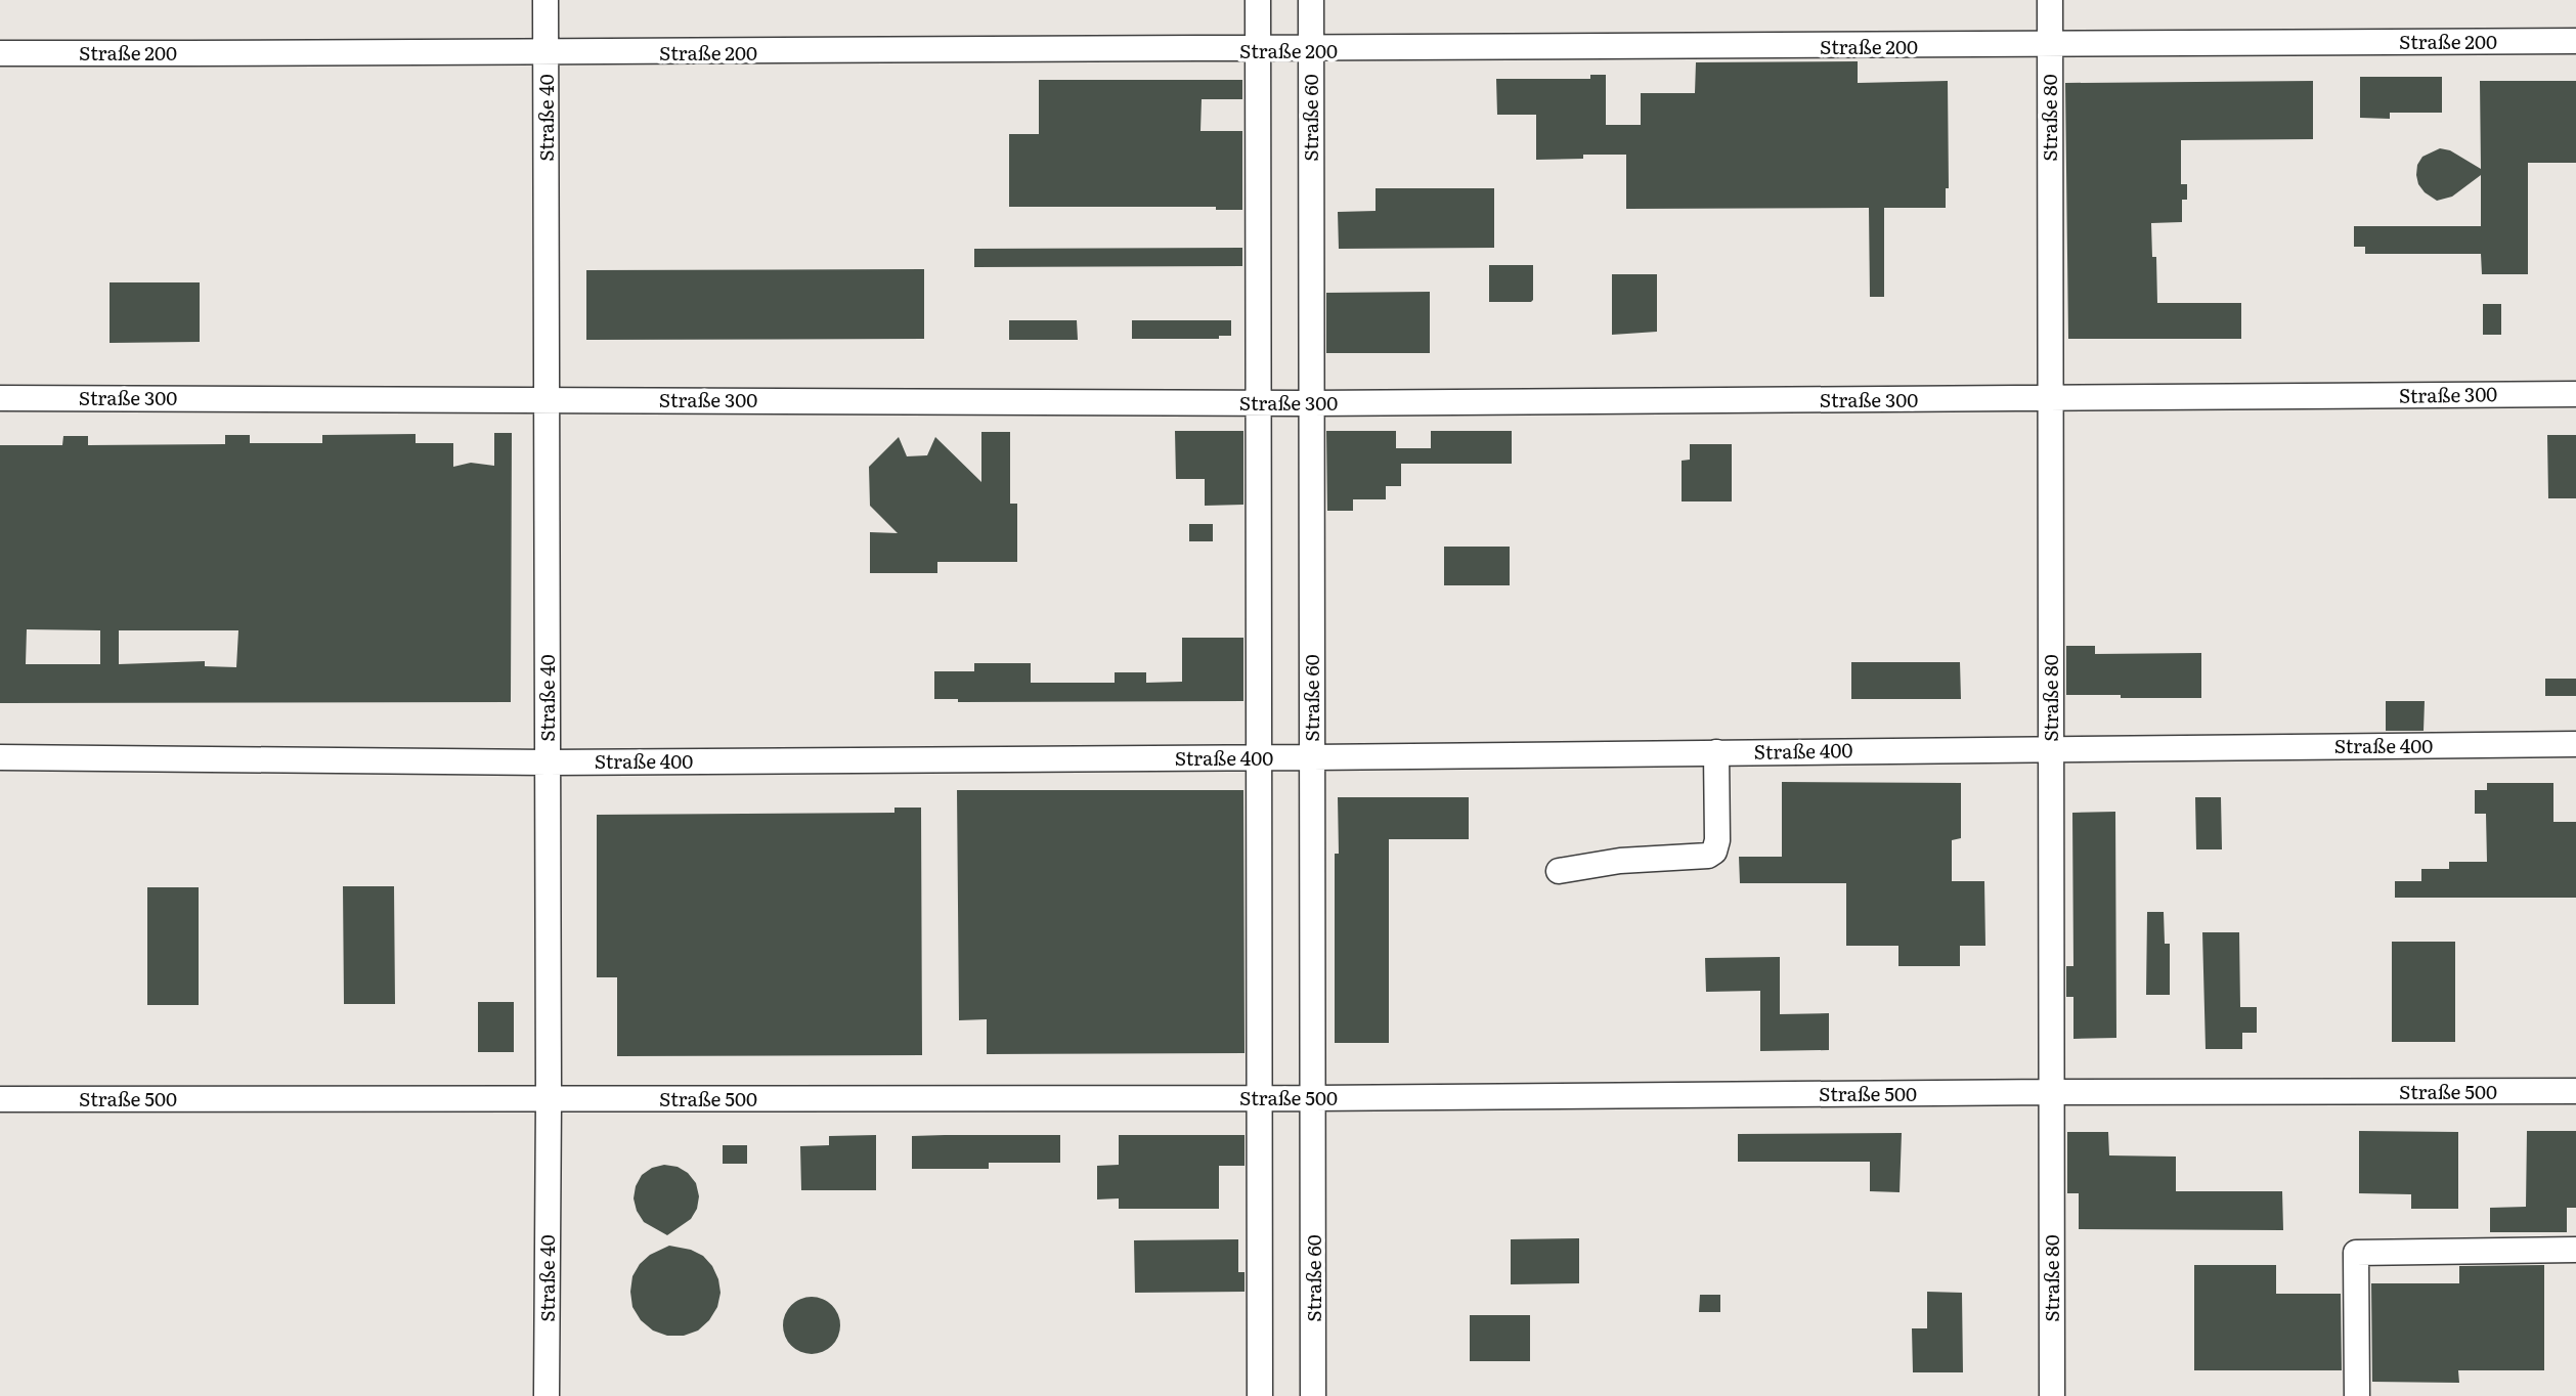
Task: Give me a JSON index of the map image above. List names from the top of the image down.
{
  "streets": {
    "street": [
      "Straße 200",
      "Straße 40",
      "Straße 60",
      "Straße 80",
      "Straße 300",
      "Straße 400",
      "Straße 500"
    ]
  },
  "crossings": [
    ["Straße 200", "Straße 40"],
    ["Straße 200", "Straße 60"],
    ["Straße 200", "Straße 80"],
    ["Straße 40", "Straße 300"],
    ["Straße 40", "Straße 400"],
    ["Straße 40", "Straße 500"],
    ["Straße 60", "Straße 300"],
    ["Straße 60", "Straße 400"],
    ["Straße 60", "Straße 500"],
    ["Straße 80", "Straße 300"],
    ["Straße 80", "Straße 400"],
    ["Straße 80", "Straße 500"]
  ]
}
